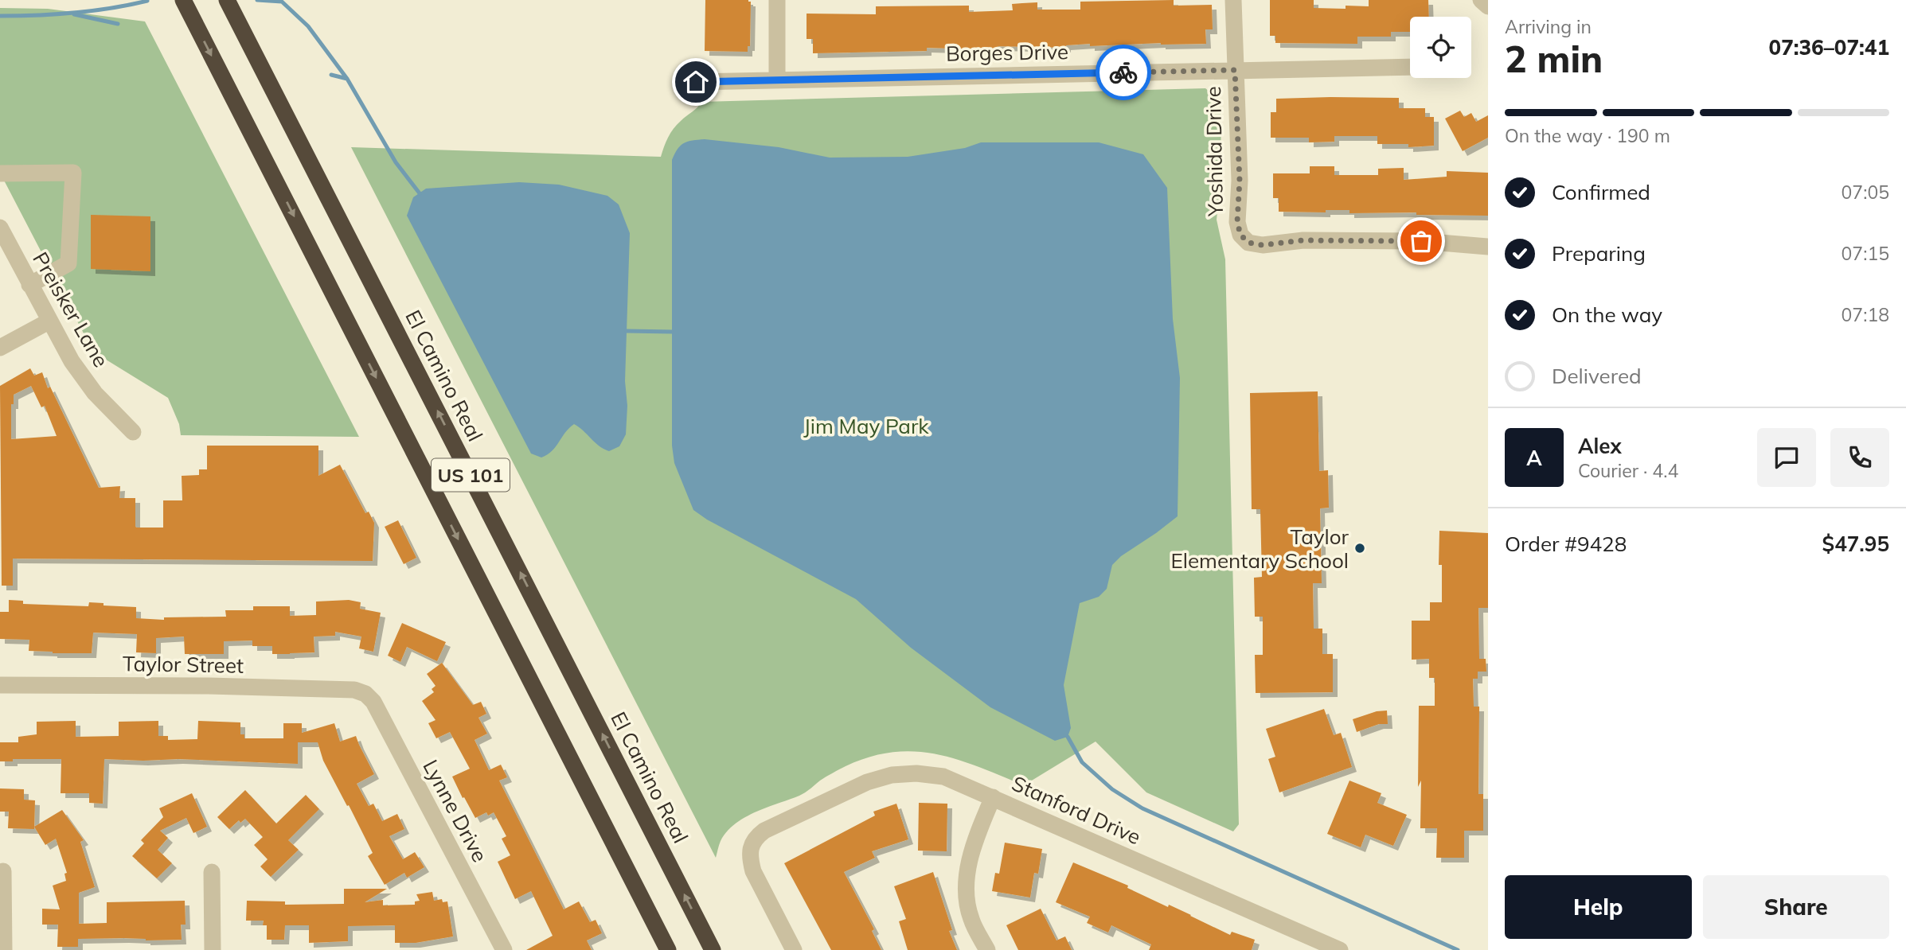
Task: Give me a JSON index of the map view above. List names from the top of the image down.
{
  "streets": {
    "highway": ["El Camino Real", "US 101"],
    "street": [
      "Borges Drive",
      "Yoshida Drive",
      "Preisker Lane",
      "Taylor Street",
      "Stanford Drive",
      "Lynne Drive"
    ]
  },
  "crossings": [
    ["Borges Drive", "Yoshida Drive"],
    ["Taylor Street", "Lynne Drive"]
  ],
  "parks": ["Jim May Park"],
  "places": ["Taylor Elementary School"],
  "page": {
    "heading": ["2 min", "Arriving in", "07:36–07:41"],
    "panel": [
      "Alex",
      "Courier · 4.4",
      "Order #9428",
      "$47.95"
    ],
    "bar": "On the way · 190 m",
    "list": [
      ["Confirmed", "07:05"],
      ["Preparing", "07:15"],
      ["On the way", "07:18"],
      "Delivered"
    ],
    "round": "A",
    "buttons": ["Help", "Share"]
  }
}
